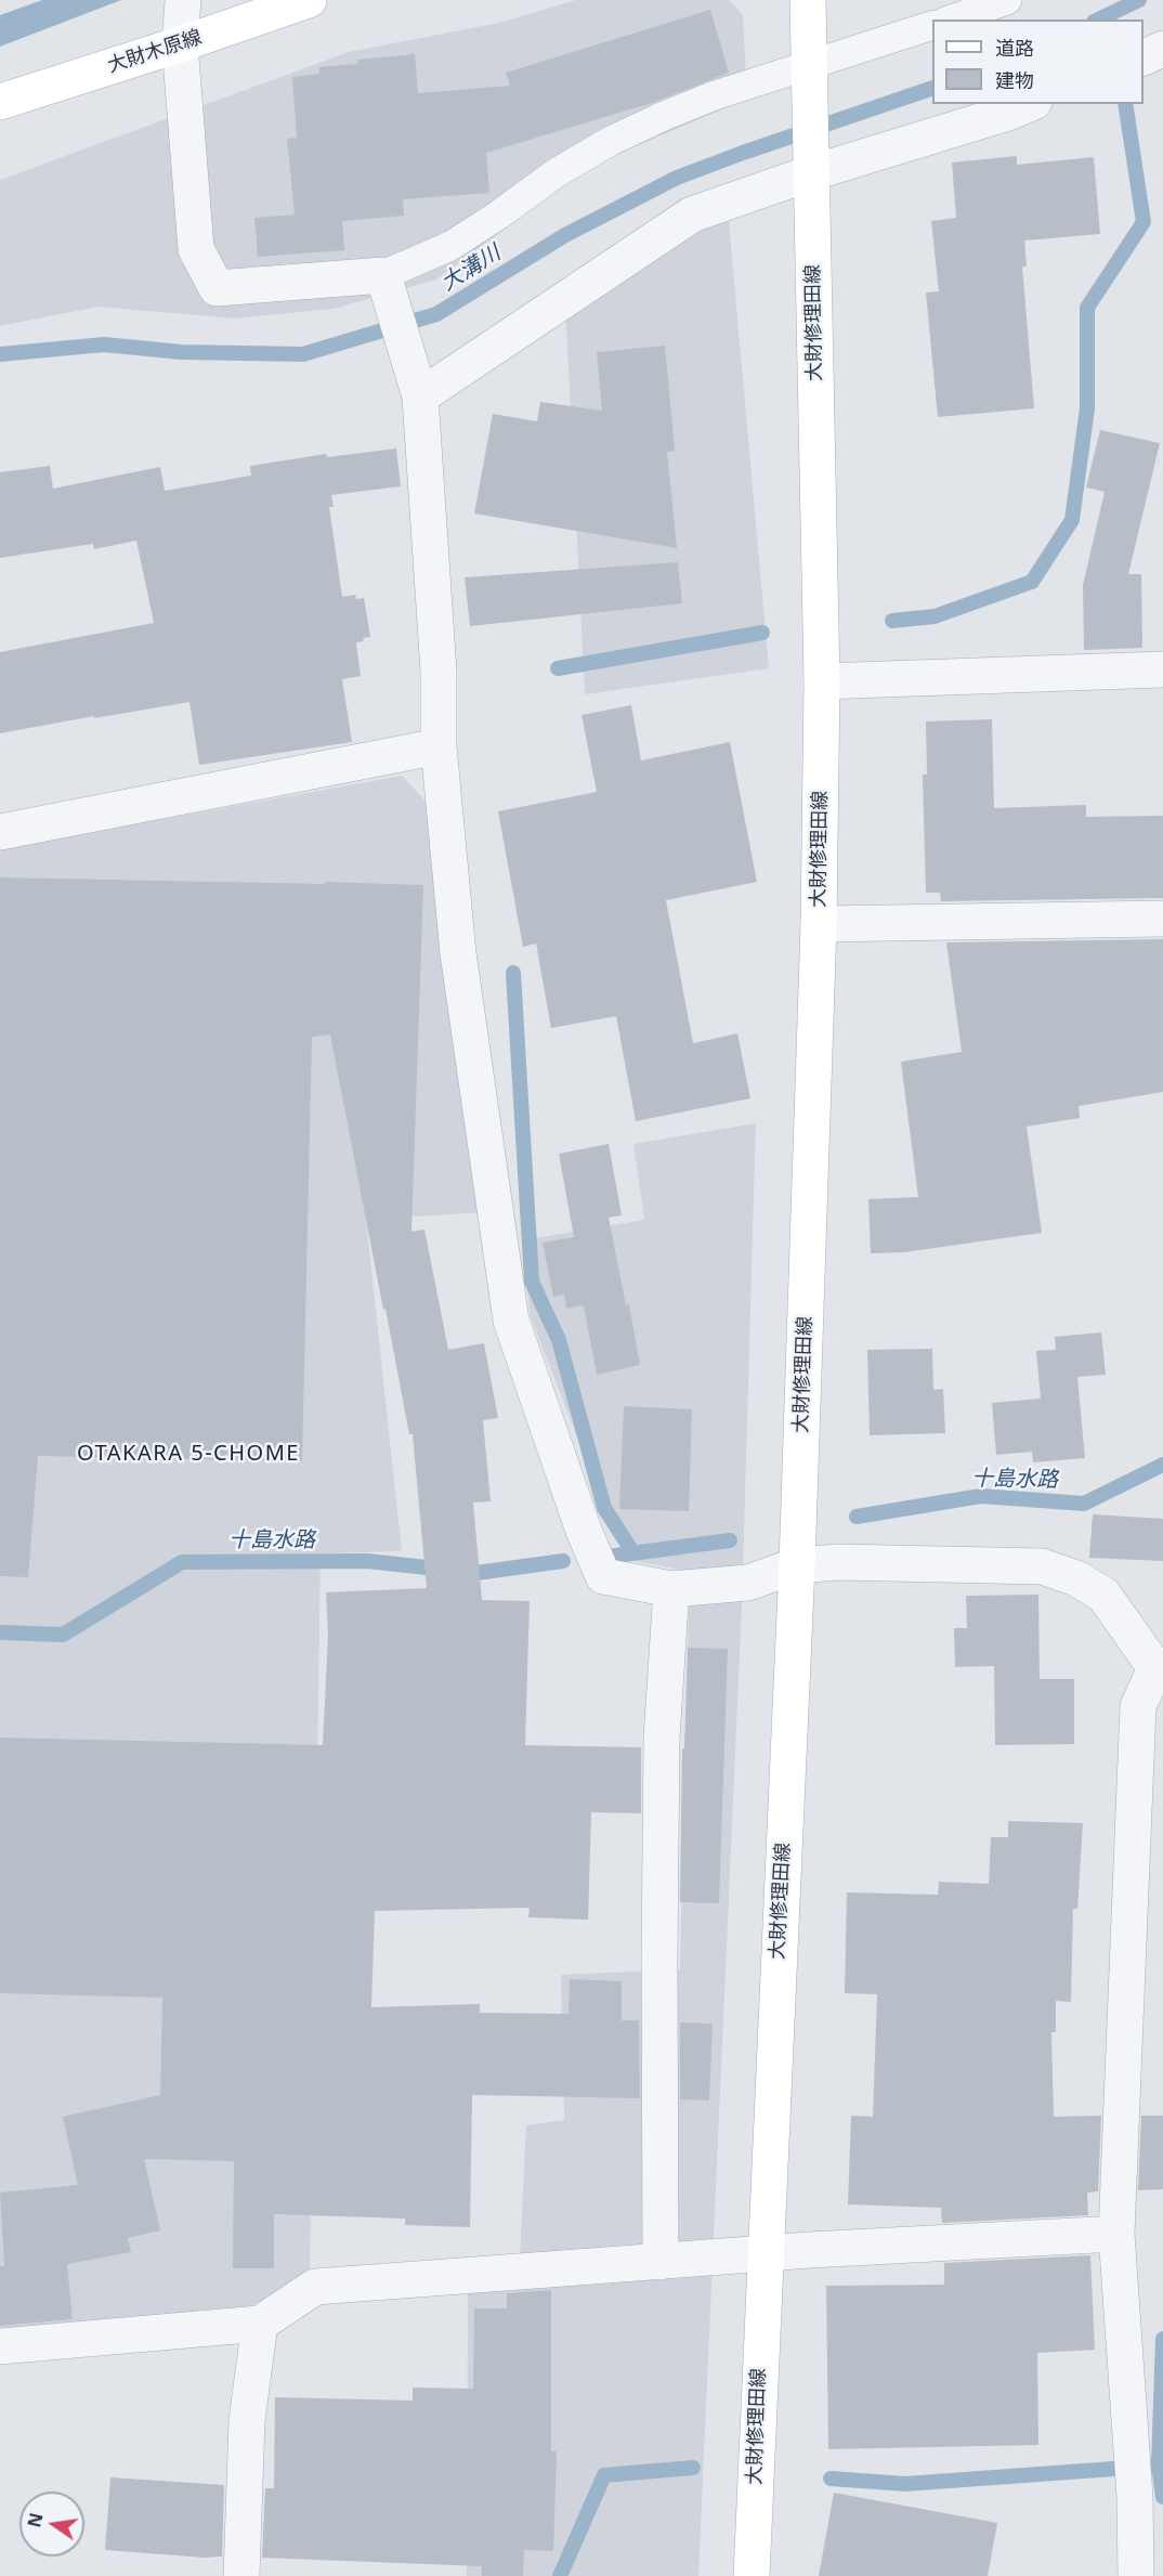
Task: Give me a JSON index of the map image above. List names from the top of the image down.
{
  "streets": {
    "street": ["大財木原線", "大財修理田線"]
  },
  "districts": ["OTAKARA 5-CHOME"],
  "water": ["大溝川", "十島水路"],
  "legend": ["道路", "建物"],
  "north": "left"
}
